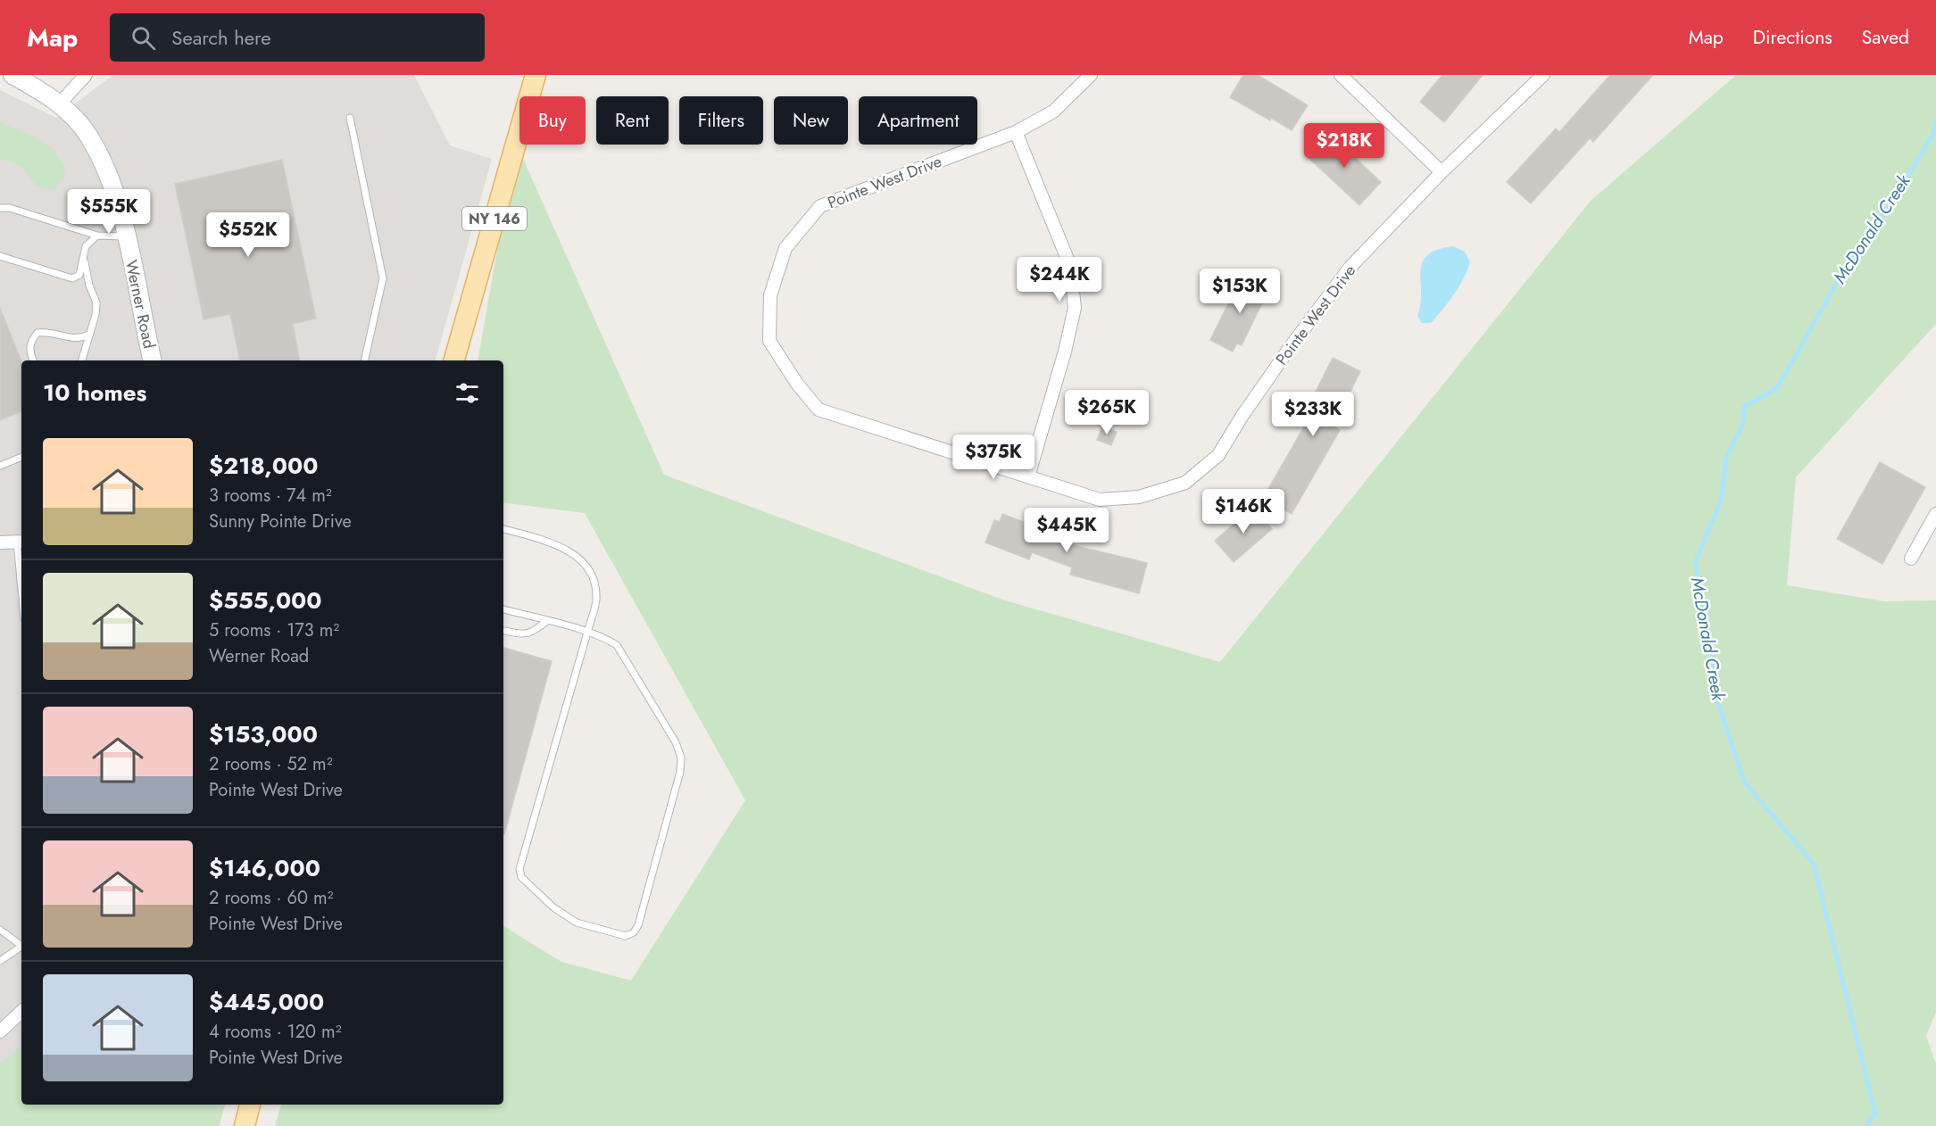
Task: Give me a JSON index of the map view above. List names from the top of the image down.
{
  "streets": {
    "main road": ["NY 146"],
    "street": ["Pointe West Drive", "Werner Road"]
  },
  "water": ["McDonald Creek"],
  "page": {
    "header": "Map",
    "search": "Search here",
    "nav": ["Map", "Directions", "Saved"],
    "chip": [
      "Buy",
      "Rent",
      "Filters",
      "New",
      "Apartment"
    ],
    "price": [
      "$218K",
      "$555K",
      "$552K",
      "$244K",
      "$153K",
      "$265K",
      "$233K",
      "$375K",
      "$146K",
      "$445K"
    ],
    "heading": "10 homes",
    "list": [
      {
        "name": "$218,000",
        "note": "3 rooms · 74 m² · Sunny Pointe Drive"
      },
      {
        "name": "$555,000",
        "note": "5 rooms · 173 m² · Werner Road"
      },
      {
        "name": "$153,000",
        "note": "2 rooms · 52 m² · Pointe West Drive"
      },
      {
        "name": "$146,000",
        "note": "2 rooms · 60 m² · Pointe West Drive"
      },
      {
        "name": "$445,000",
        "note": "4 rooms · 120 m² · Pointe West Drive"
      }
    ]
  }
}
